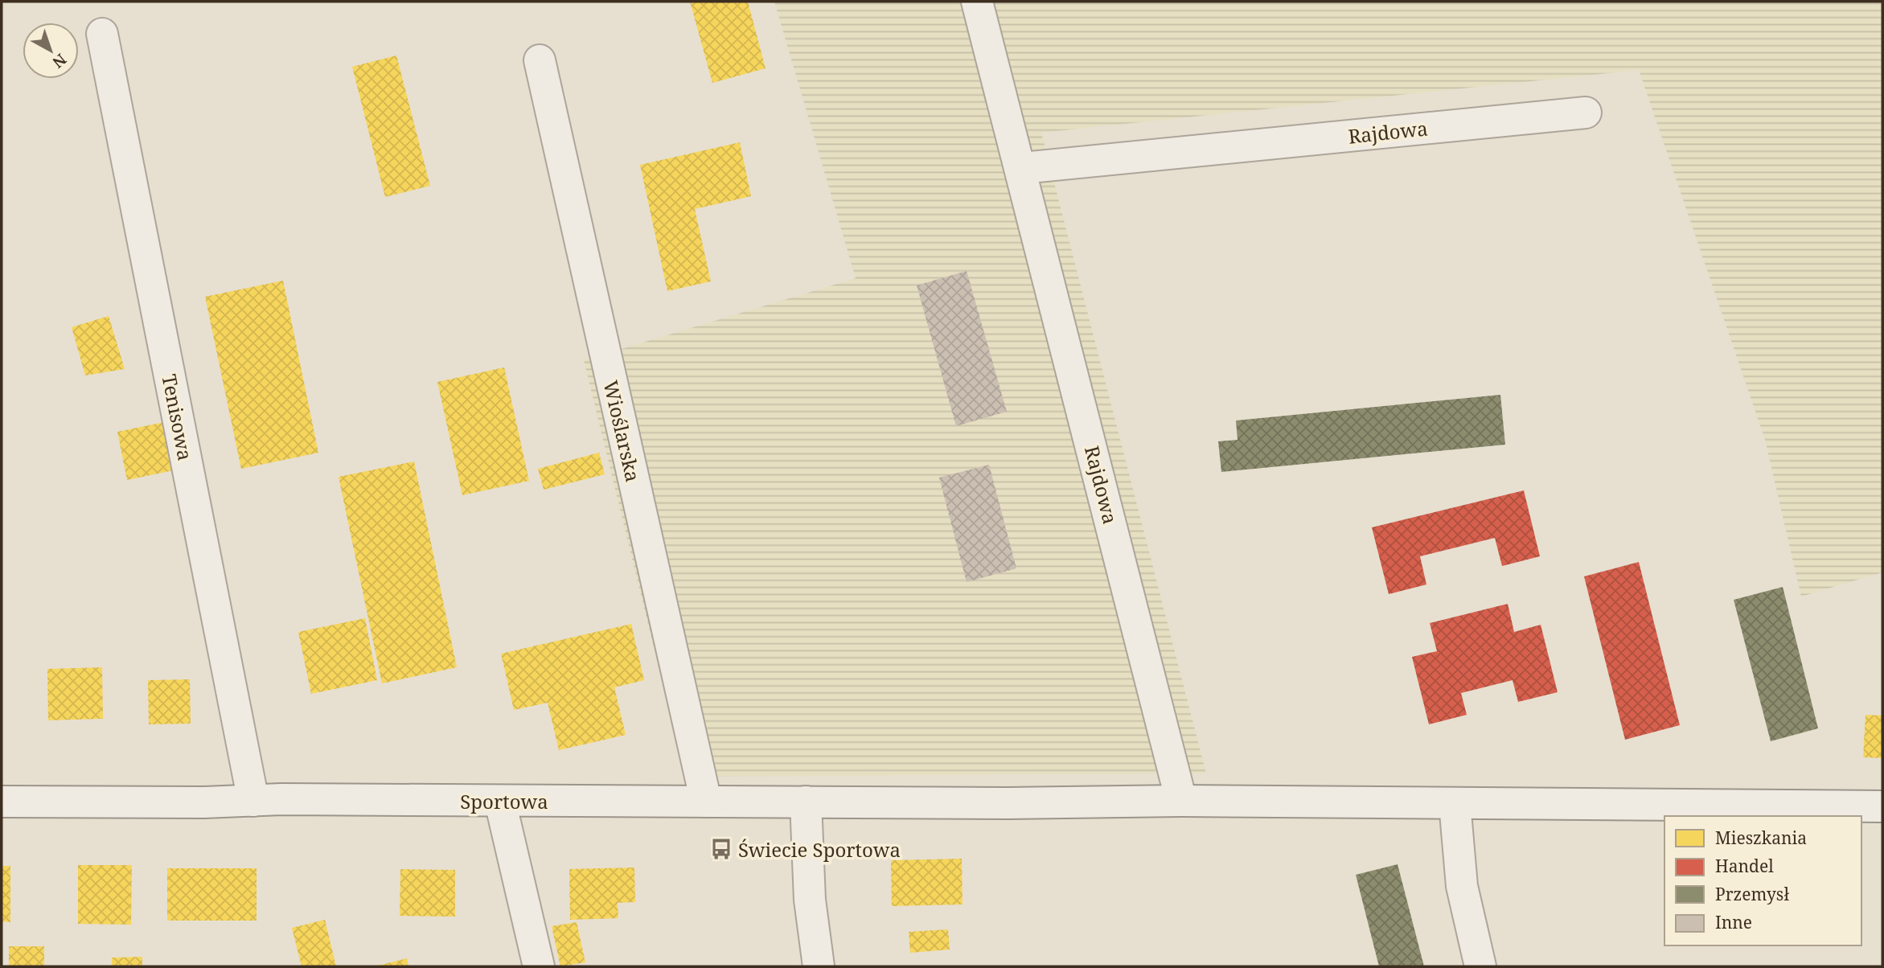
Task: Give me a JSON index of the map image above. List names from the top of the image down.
{
  "streets": {
    "street": [
      "Rajdowa",
      "Tenisowa",
      "Wioślarska",
      "Sportowa"
    ]
  },
  "crossings": [
    ["Rajdowa", "Sportowa"],
    ["Tenisowa", "Sportowa"],
    ["Wioślarska", "Sportowa"]
  ],
  "places": {
    "bus stop": ["Świecie Sportowa"]
  },
  "legend": [
    "Mieszkania",
    "Handel",
    "Przemysł",
    "Inne"
  ],
  "north": "bottom right"
}
